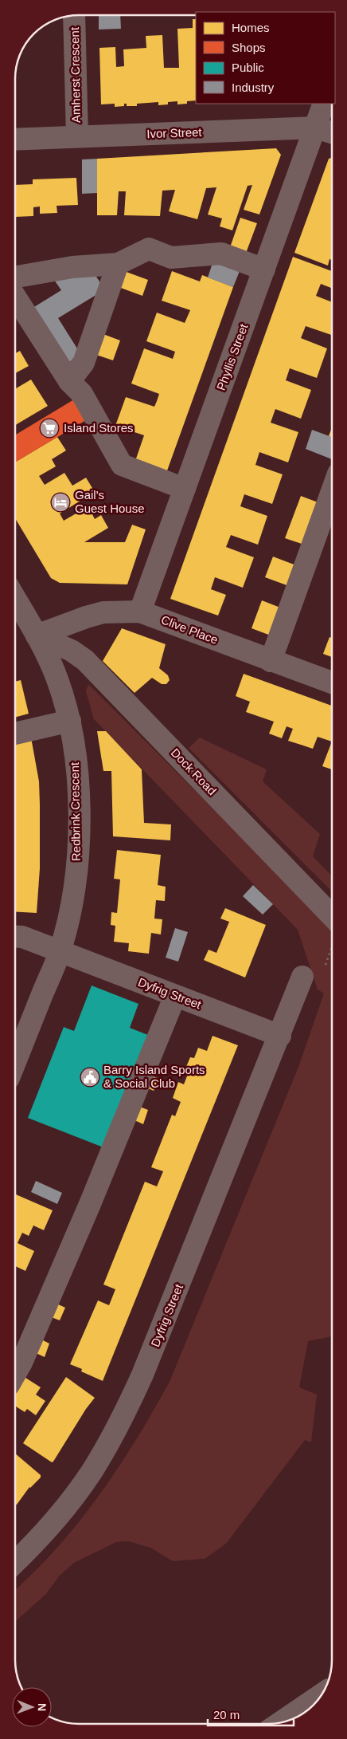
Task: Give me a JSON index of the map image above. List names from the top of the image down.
{
  "streets": {
    "street": [
      "Amherst Crescent",
      "Ivor Street",
      "Phyllis Street",
      "Clive Place",
      "Dock Road",
      "Redbrink Crescent",
      "Dyfrig Street"
    ]
  },
  "crossings": [
    ["Amherst Crescent", "Ivor Street"],
    ["Ivor Street", "Phyllis Street"],
    ["Phyllis Street", "Clive Place"],
    ["Clive Place", "Dock Road"],
    ["Clive Place", "Redbrink Crescent"],
    ["Dock Road", "Redbrink Crescent"],
    ["Redbrink Crescent", "Dyfrig Street"]
  ],
  "places": {
    "supermarket": ["Island Stores"],
    "hotel": ["Gail's Guest House"],
    "public building": ["Barry Island Sports & Social Club"]
  },
  "legend": [
    "Homes",
    "Shops",
    "Public",
    "Industry"
  ],
  "scale_bar": "20 m",
  "north": "right"
}
